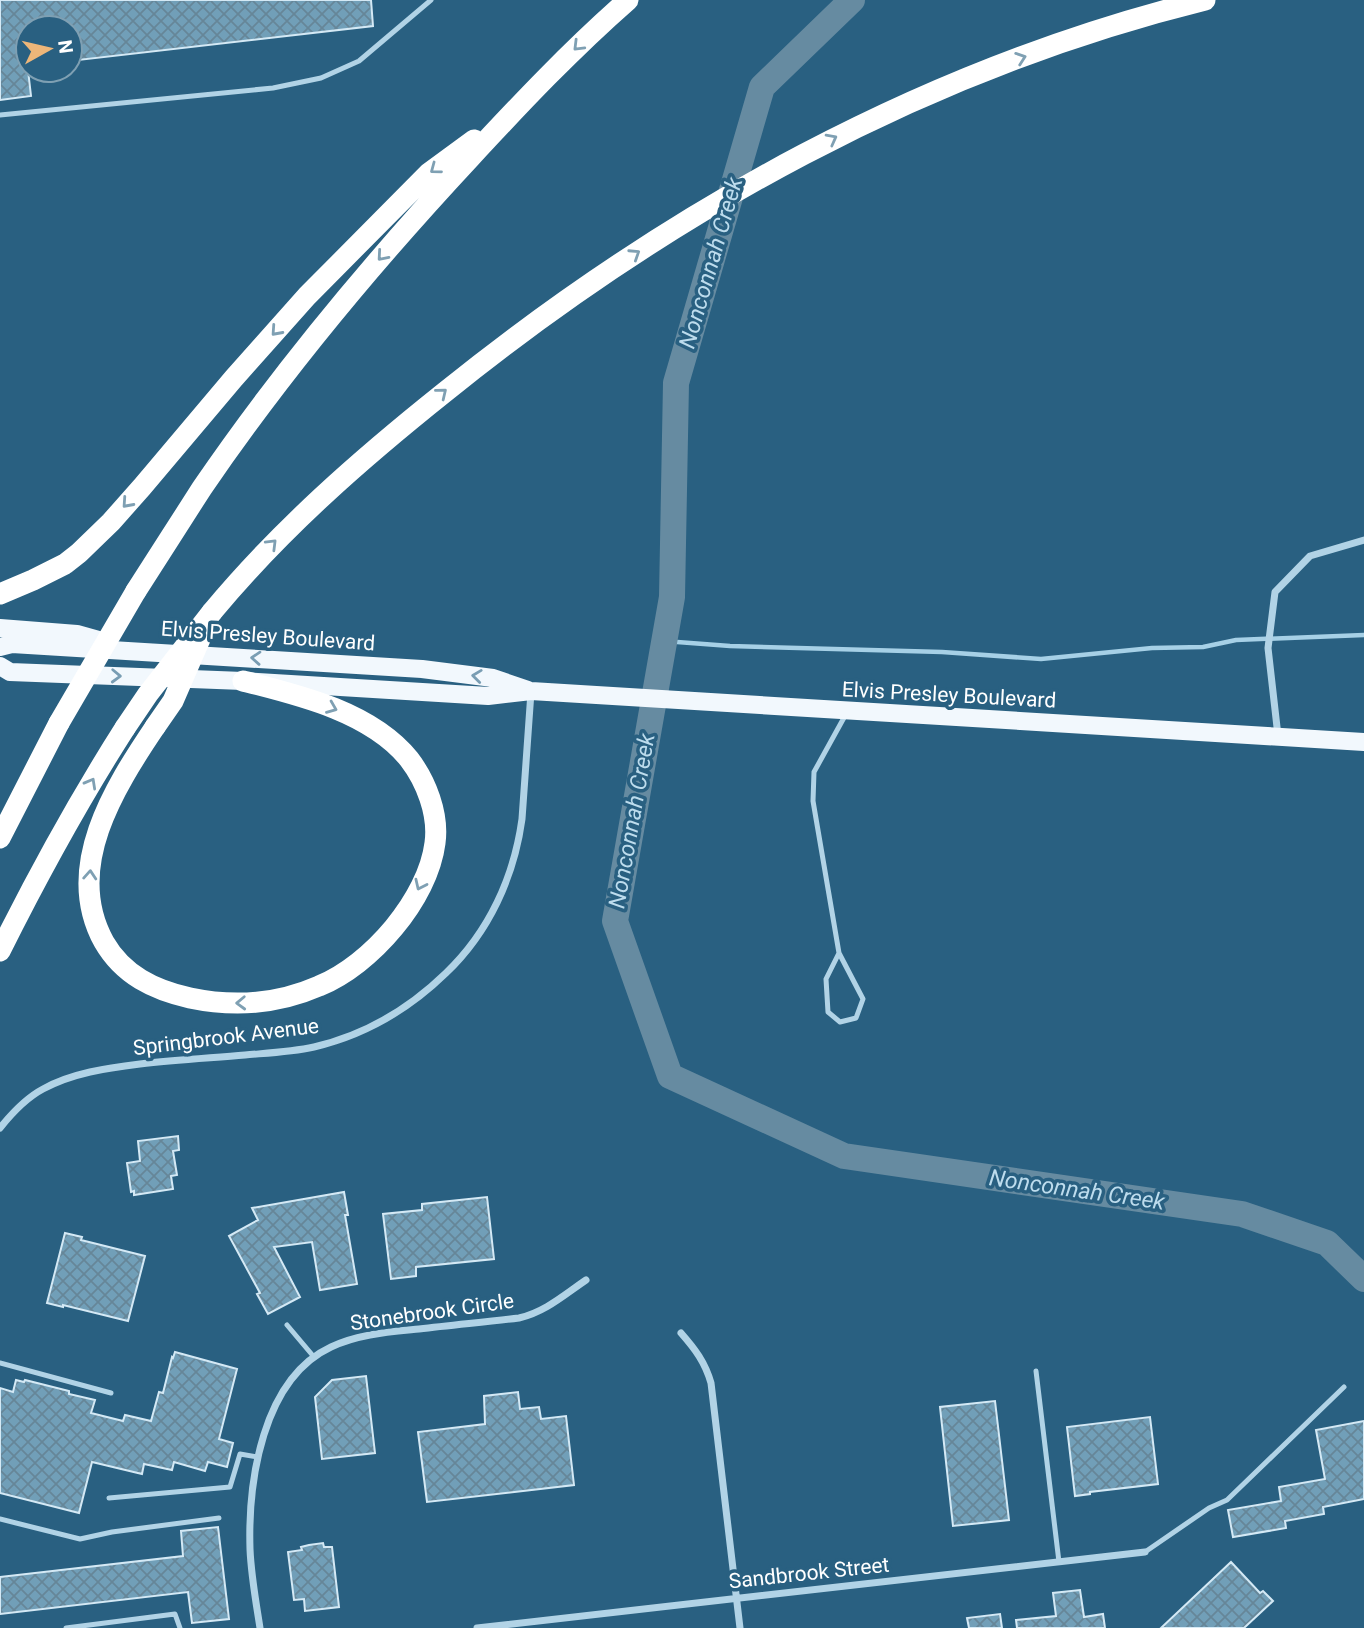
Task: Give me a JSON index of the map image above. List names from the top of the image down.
{
  "streets": {
    "main road": ["Elvis Presley Boulevard"],
    "street": ["Springbrook Avenue", "Stonebrook Circle", "Sandbrook Street"]
  },
  "crossings": [
    ["Elvis Presley Boulevard", "Springbrook Avenue"]
  ],
  "water": ["Nonconnah Creek"],
  "north": "right"
}
